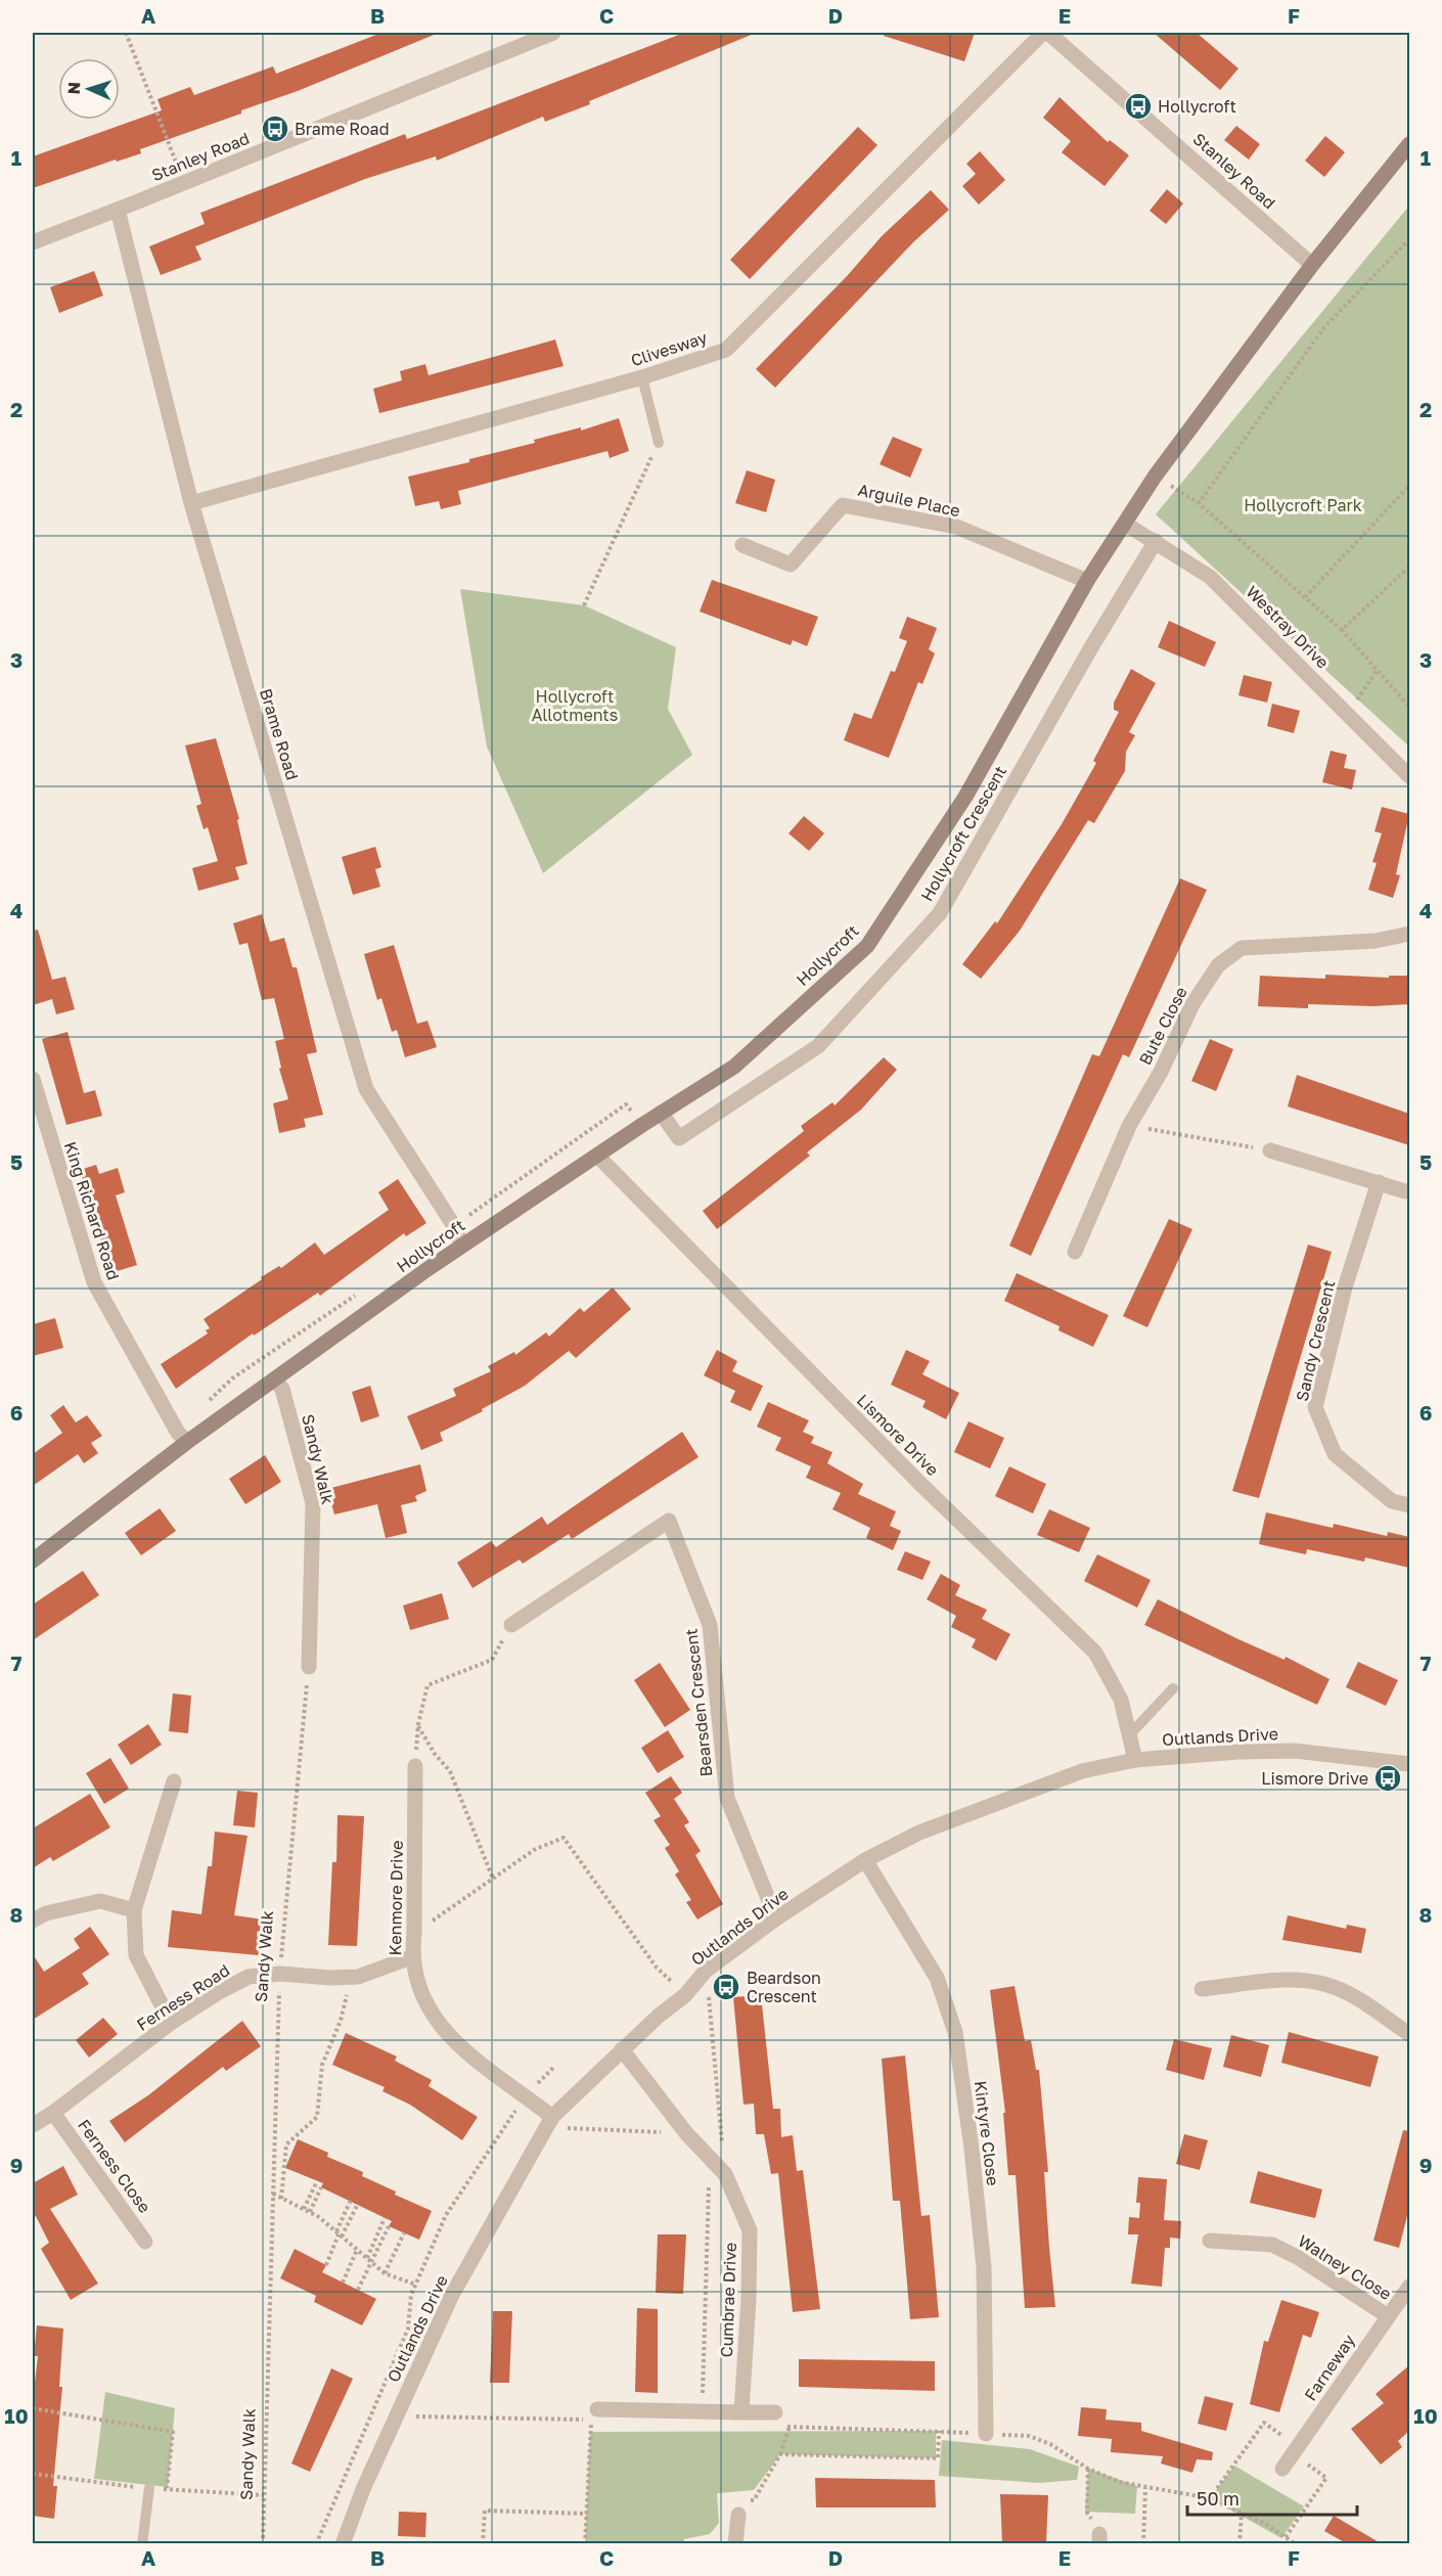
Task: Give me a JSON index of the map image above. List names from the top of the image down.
{
  "streets": {
    "street": [
      "Stanley Road",
      "Clivesway",
      "Arguile Place",
      "Westray Drive",
      "Brame Road",
      "Hollycroft Crescent",
      "Hollycroft",
      "Bute Close",
      "King Richard Road",
      "Sandy Crescent",
      "Lismore Drive",
      "Sandy Walk",
      "Bearsden Crescent",
      "Outlands Drive",
      "Kenmore Drive",
      "Ferness Road",
      "Kintyre Close",
      "Ferness Close",
      "Walney Close",
      "Cumbrae Drive",
      "Farneway"
    ]
  },
  "crossings": [
    ["Stanley Road", "Brame Road"],
    ["Stanley Road", "Hollycroft"],
    ["Clivesway", "Brame Road"],
    ["Arguile Place", "Hollycroft"],
    ["Westray Drive", "Hollycroft Crescent"],
    ["Westray Drive", "Hollycroft"],
    ["Brame Road", "Hollycroft"],
    ["Hollycroft Crescent", "Hollycroft"],
    ["Hollycroft", "King Richard Road"],
    ["Hollycroft", "Lismore Drive"],
    ["Hollycroft", "Sandy Walk"],
    ["Lismore Drive", "Outlands Drive"],
    ["Sandy Walk", "Ferness Road"],
    ["Bearsden Crescent", "Outlands Drive"],
    ["Outlands Drive", "Kenmore Drive"],
    ["Outlands Drive", "Kintyre Close"],
    ["Outlands Drive", "Cumbrae Drive"],
    ["Kenmore Drive", "Ferness Road"],
    ["Ferness Road", "Ferness Close"],
    ["Walney Close", "Farneway"]
  ],
  "parks": ["Hollycroft Park", "Hollycroft Allotments"],
  "places": {
    "bus stop": [
      "Hollycroft",
      "Brame Road",
      "Lismore Drive",
      "Beardson Crescent"
    ]
  },
  "scale_bar": "50 m",
  "north": "left",
  "grid": {
    "columns": [
      "A",
      "B",
      "C",
      "D",
      "E",
      "F"
    ],
    "rows": [
      "1",
      "2",
      "3",
      "4",
      "5",
      "6",
      "7",
      "8",
      "9",
      "10"
    ]
  }
}
